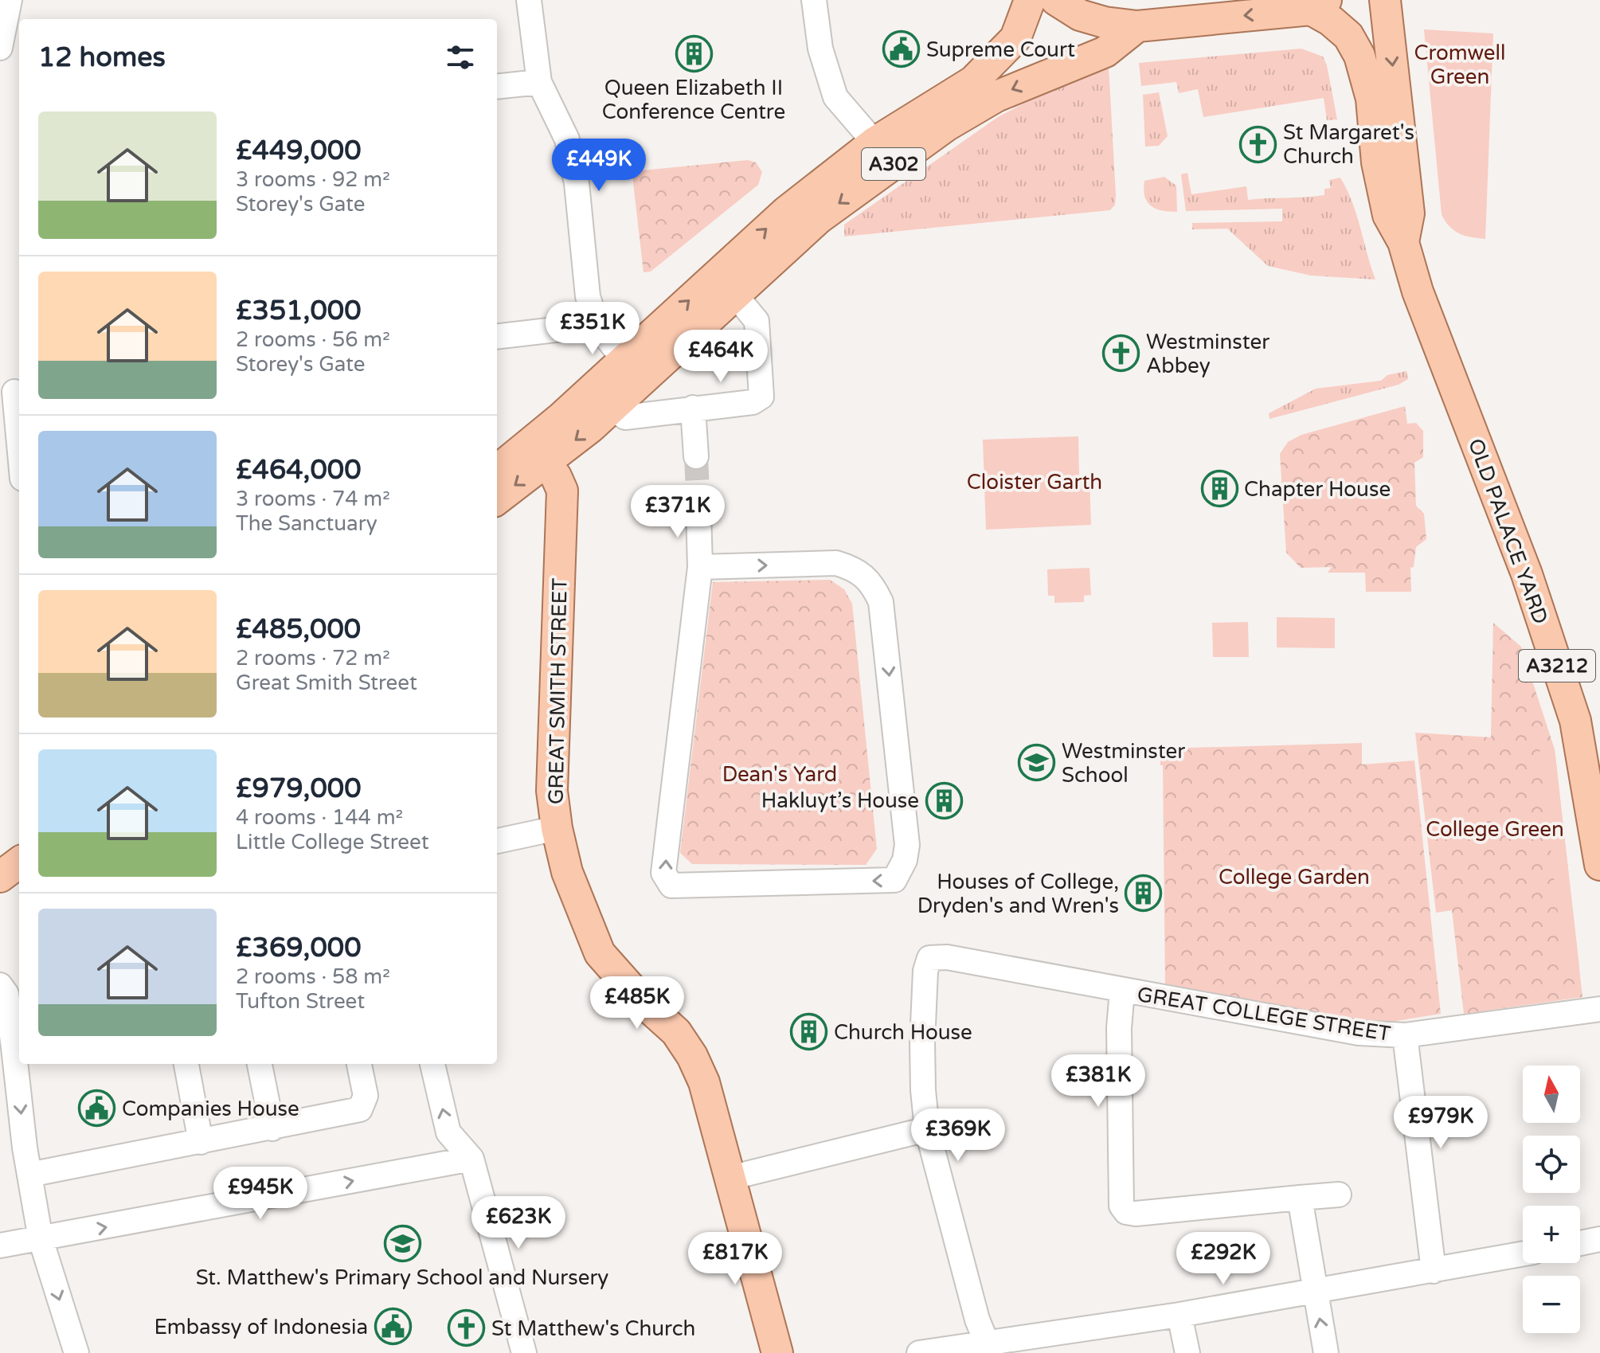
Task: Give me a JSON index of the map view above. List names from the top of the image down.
{
  "streets": {
    "main road": [
      "A302",
      "OLD PALACE YARD",
      "A3212",
      "GREAT SMITH STREET"
    ],
    "street": ["GREAT COLLEGE STREET"]
  },
  "crossings": [
    ["A302", "GREAT SMITH STREET"],
    ["OLD PALACE YARD", "A3212"]
  ],
  "parks": [
    "Cromwell Green",
    "Cloister Garth",
    "Dean's Yard",
    "College Green",
    "College Garden"
  ],
  "places": {
    "public building": ["Supreme Court", "Companies House", "Embassy of Indonesia"],
    "building": [
      "Queen Elizabeth II Conference Centre",
      "Chapter House",
      "Hakluyt’s House",
      "Houses of College, Dryden's and Wren's",
      "Church House"
    ],
    "church": ["St Margaret's Church", "Westminster Abbey", "St Matthew's Church"],
    "school or university": ["Westminster School", "St. Matthew's Primary School and Nursery"]
  },
  "north": "top",
  "page": {
    "heading": "12 homes",
    "list": [
      {
        "name": "£449,000",
        "note": "3 rooms · 92 m² · Storey's Gate"
      },
      {
        "name": "£351,000",
        "note": "2 rooms · 56 m² · Storey's Gate"
      },
      {
        "name": "£464,000",
        "note": "3 rooms · 74 m² · The Sanctuary"
      },
      {
        "name": "£485,000",
        "note": "2 rooms · 72 m² · Great Smith Street"
      },
      {
        "name": "£979,000",
        "note": "4 rooms · 144 m² · Little College Street"
      },
      {
        "name": "£369,000",
        "note": "2 rooms · 58 m² · Tufton Street"
      }
    ],
    "price": [
      "£449K",
      "£351K",
      "£464K",
      "£371K",
      "£485K",
      "£381K",
      "£979K",
      "£369K",
      "£945K",
      "£623K",
      "£817K",
      "£292K"
    ],
    "map_buttons": ["+", "−"]
  }
}
